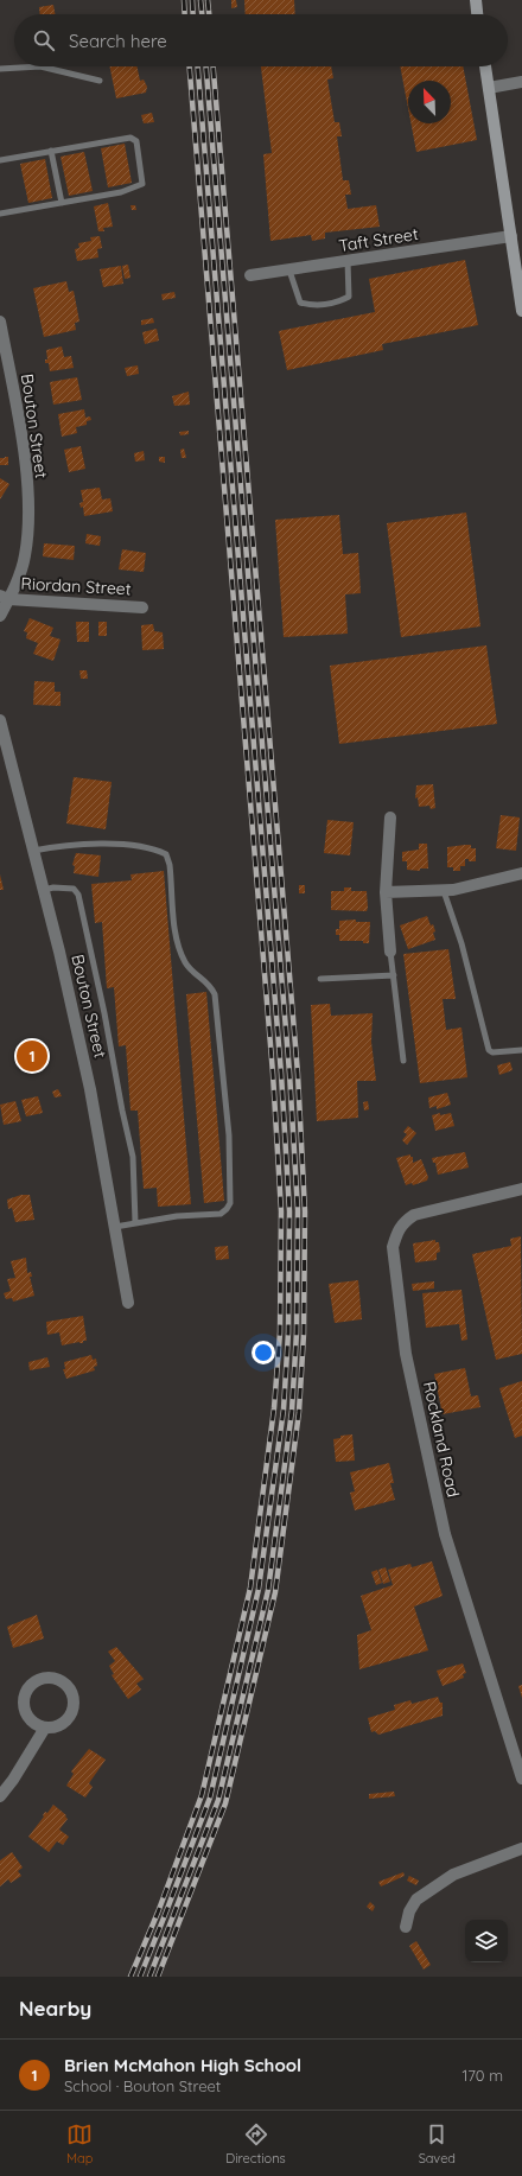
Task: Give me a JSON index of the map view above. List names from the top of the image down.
{
  "streets": {
    "street": [
      "Taft Street",
      "Bouton Street",
      "Riordan Street",
      "Rockland Road"
    ]
  },
  "crossings": [
    ["Bouton Street", "Riordan Street"]
  ],
  "north": "top left",
  "page": {
    "search": "Search here",
    "pins": "1",
    "heading": "Nearby",
    "list": [
      {
        "mark": "1",
        "name": "Brien McMahon High School",
        "note": "School · Bouton Street",
        "value": "170 m"
      }
    ],
    "nav": ["Map", "Directions", "Saved"]
  }
}
